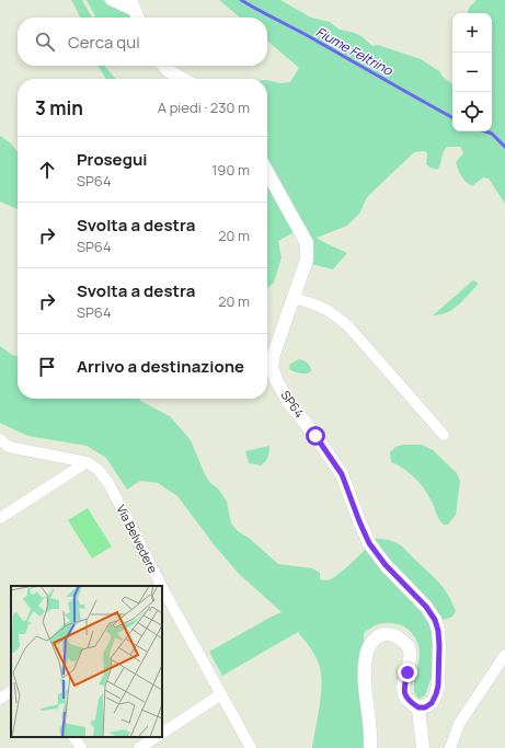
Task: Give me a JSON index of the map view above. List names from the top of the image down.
{
  "streets": {
    "street": ["SP64", "Via Belvedere"]
  },
  "water": ["Fiume Feltrino"],
  "page": {
    "map_buttons": ["+", "−"],
    "search": "Cerca qui",
    "heading": ["3 min", "A piedi · 230 m"],
    "list": [
      ["Prosegui", "SP64", "190 m"],
      ["Svolta a destra", "SP64", "20 m"],
      ["Svolta a destra", "SP64", "20 m"],
      "Arrivo a destinazione"
    ]
  }
}
